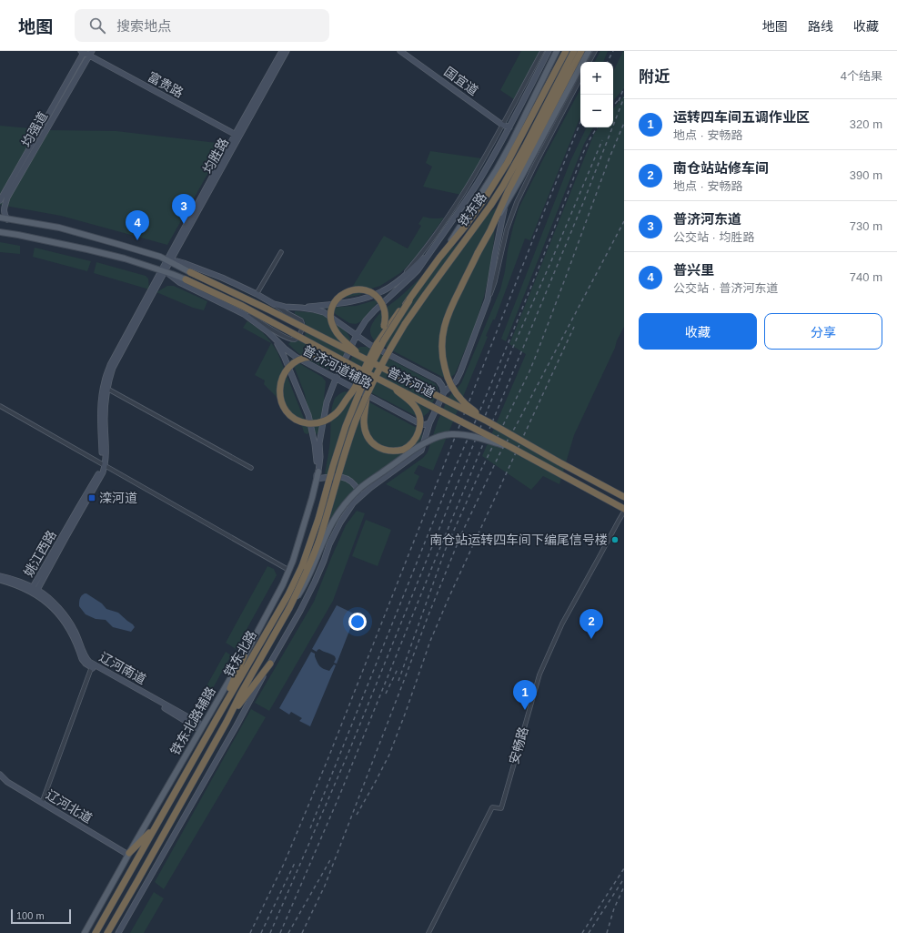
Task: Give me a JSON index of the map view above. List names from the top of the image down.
{
  "streets": {
    "highway": ["铁东路", "普济河道", "铁东北路"],
    "main road": ["铁东北路辅路"],
    "street": [
      "国宜道",
      "富贵路",
      "均强道",
      "均胜路",
      "普济河道辅路",
      "姚江西路",
      "辽河南道",
      "安畅路",
      "辽河北道"
    ]
  },
  "crossings": [
    ["国宜道", "铁东路"],
    ["富贵路", "均强道"],
    ["富贵路", "均胜路"],
    ["均胜路", "普济河道辅路"],
    ["均胜路", "姚江西路"],
    ["铁东路", "普济河道辅路"],
    ["铁东路", "铁东北路"],
    ["普济河道辅路", "姚江西路"],
    ["普济河道", "安畅路"],
    ["姚江西路", "辽河南道"],
    ["辽河南道", "铁东北路辅路"],
    ["铁东北路辅路", "辽河北道"]
  ],
  "places": {
    "transit": ["滦河道"],
    "other": ["南仓站运转四车间下编尾信号楼"]
  },
  "scale_bar": "100 m",
  "page": {
    "header": "地图",
    "search": "搜索地点",
    "nav": ["地图", "路线", "收藏"],
    "heading": ["附近", "4个结果"],
    "map_buttons": ["+", "−"],
    "list": [
      {
        "mark": "1",
        "name": "运转四车间五调作业区",
        "note": "地点 · 安畅路",
        "value": "320 m"
      },
      {
        "mark": "2",
        "name": "南仓站站修车间",
        "note": "地点 · 安畅路",
        "value": "390 m"
      },
      {
        "mark": "3",
        "name": "普济河东道",
        "note": "公交站 · 均胜路",
        "value": "730 m"
      },
      {
        "mark": "4",
        "name": "普兴里",
        "note": "公交站 · 普济河东道",
        "value": "740 m"
      }
    ],
    "pins": [
      "3",
      "4",
      "2",
      "1"
    ],
    "buttons": ["收藏", "分享"],
    "scale": "100 m"
  }
}
